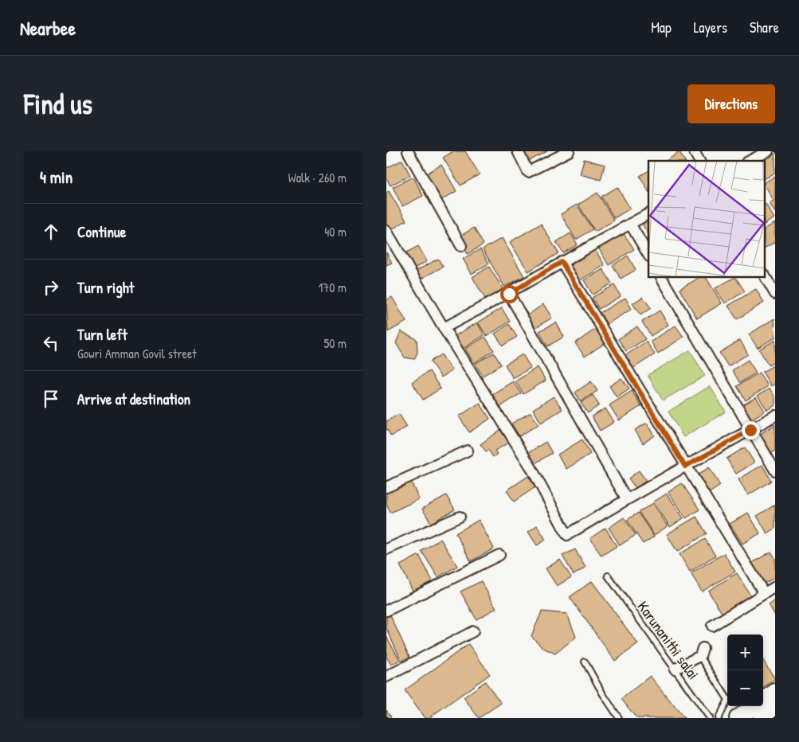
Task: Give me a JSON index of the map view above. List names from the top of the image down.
{
  "streets": {
    "lane": ["Karunanithi salai"]
  },
  "page": {
    "header": "Nearbee",
    "nav": ["Map", "Layers", "Share"],
    "buttons": "Directions",
    "title": "Find us",
    "heading": ["4 min", "Walk · 260 m"],
    "list": [
      ["Continue", "40 m"],
      ["Turn right", "170 m"],
      ["Turn left", "Gowri Amman Govil street", "50 m"],
      "Arrive at destination"
    ],
    "map_buttons": ["+", "−"]
  }
}
